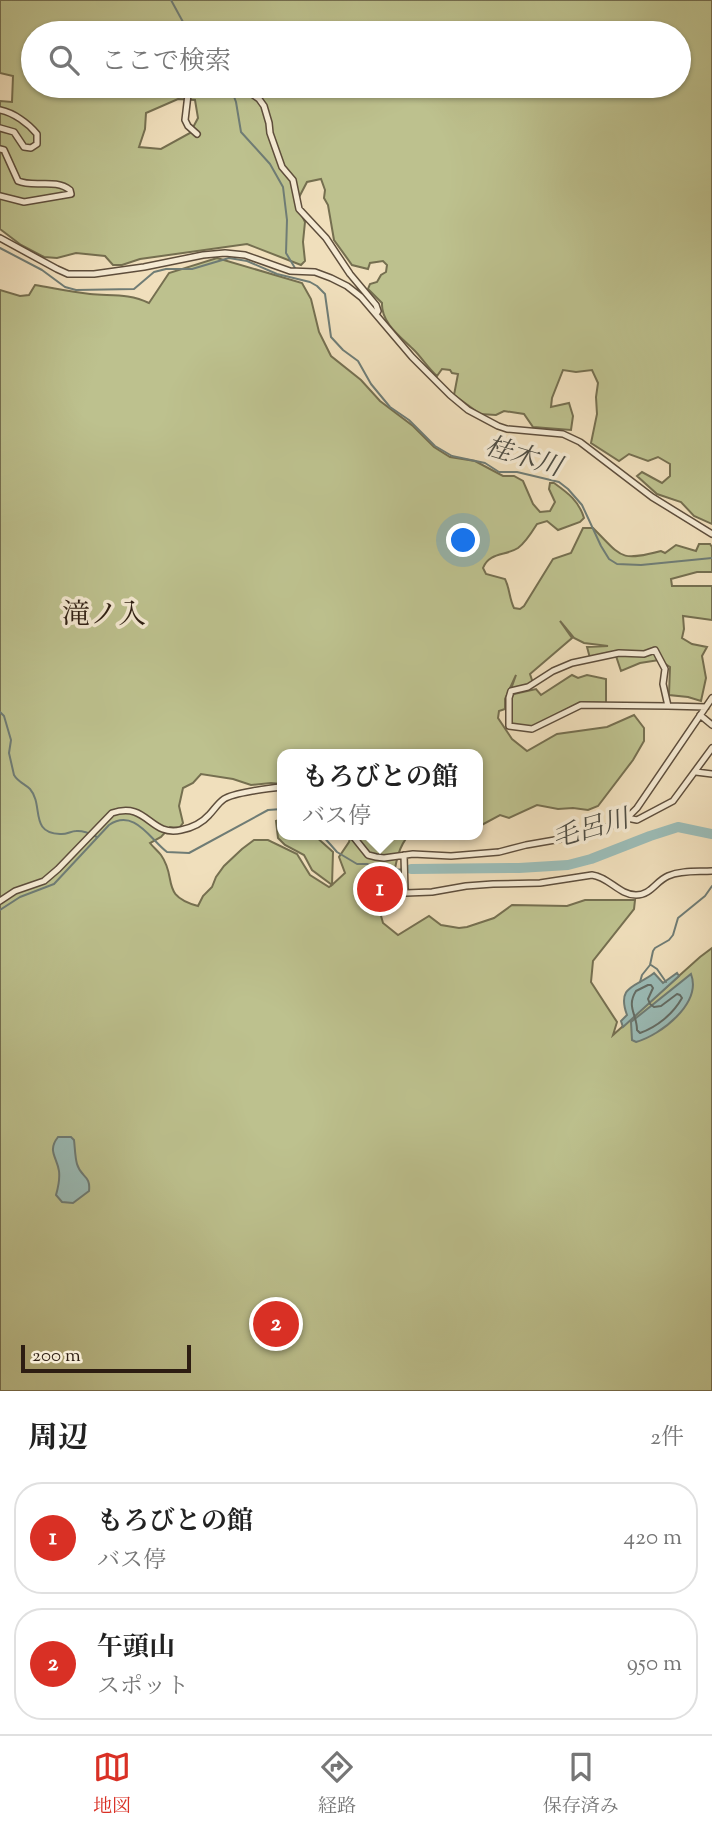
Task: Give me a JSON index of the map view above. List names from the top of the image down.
{
  "districts": ["滝ノ入"],
  "water": ["桂木川", "毛呂川"],
  "scale_bar": "200 m",
  "page": {
    "search": "ここで検索",
    "popup": ["もろびとの館", "バス停"],
    "pins": ["1", "2"],
    "scale": "200 m",
    "heading": ["周辺", "2件"],
    "list": [
      {
        "mark": "1",
        "name": "もろびとの館",
        "note": "バス停",
        "value": "420 m"
      },
      {
        "mark": "2",
        "name": "午頭山",
        "note": "スポット",
        "value": "950 m"
      }
    ],
    "nav": ["地図", "経路", "保存済み"]
  }
}
